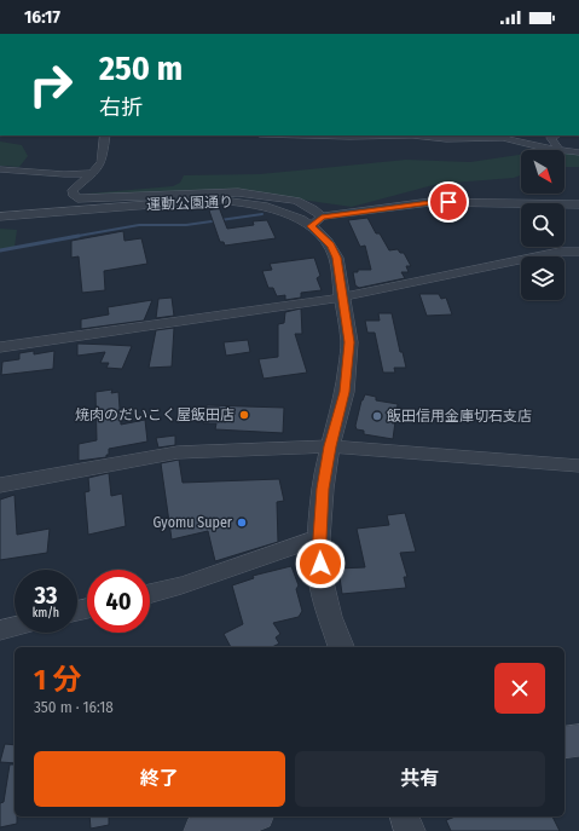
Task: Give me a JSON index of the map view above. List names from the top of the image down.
{
  "streets": {
    "street": ["運動公園通り"]
  },
  "places": ["焼肉のだいこく屋飯田店", "飯田信用金庫切石支店", "Gyomu Super"],
  "north": "bottom right",
  "page": {
    "status": "16:17",
    "turn": ["250 m", "右折"],
    "speed": "33 km/h",
    "limit": "40",
    "heading": ["1 分", "350 m · 16:18"],
    "buttons": ["終了", "共有"]
  }
}
